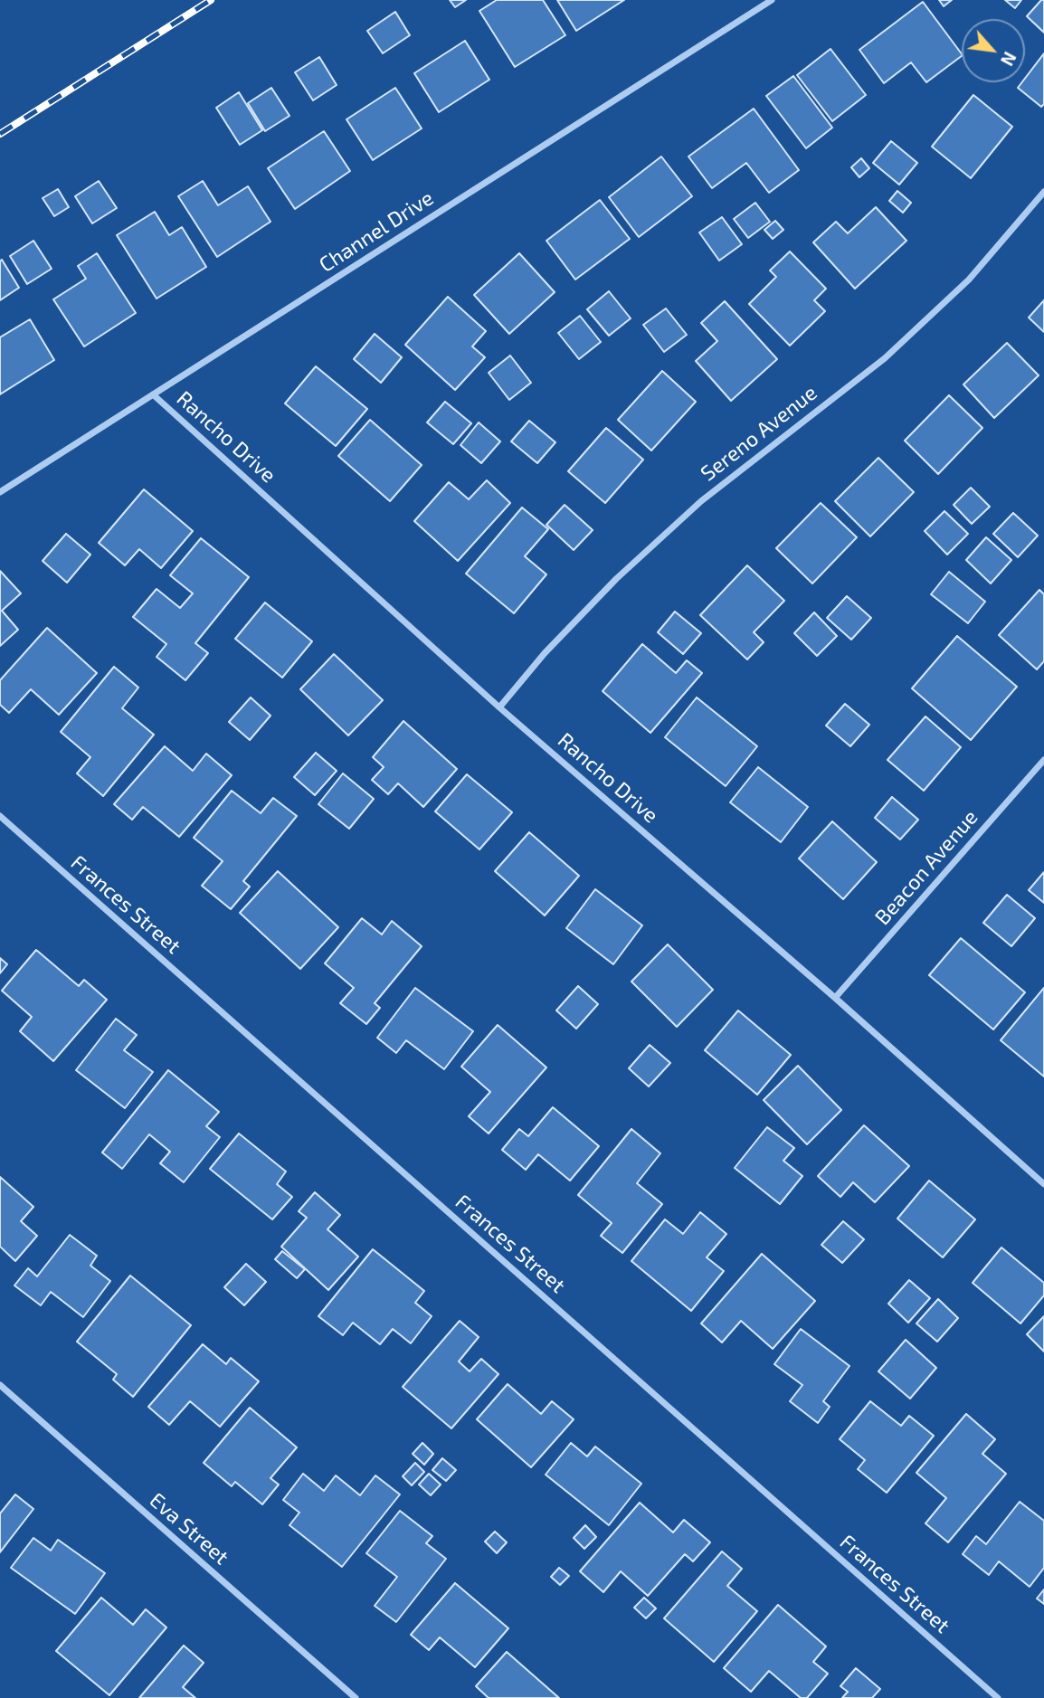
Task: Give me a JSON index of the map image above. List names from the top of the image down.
{
  "streets": {
    "street": [
      "Channel Drive",
      "Sereno Avenue",
      "Rancho Drive",
      "Beacon Avenue",
      "Frances Street",
      "Eva Street"
    ]
  },
  "crossings": [
    ["Channel Drive", "Rancho Drive"],
    ["Sereno Avenue", "Rancho Drive"],
    ["Rancho Drive", "Beacon Avenue"]
  ],
  "north": "bottom right"
}
